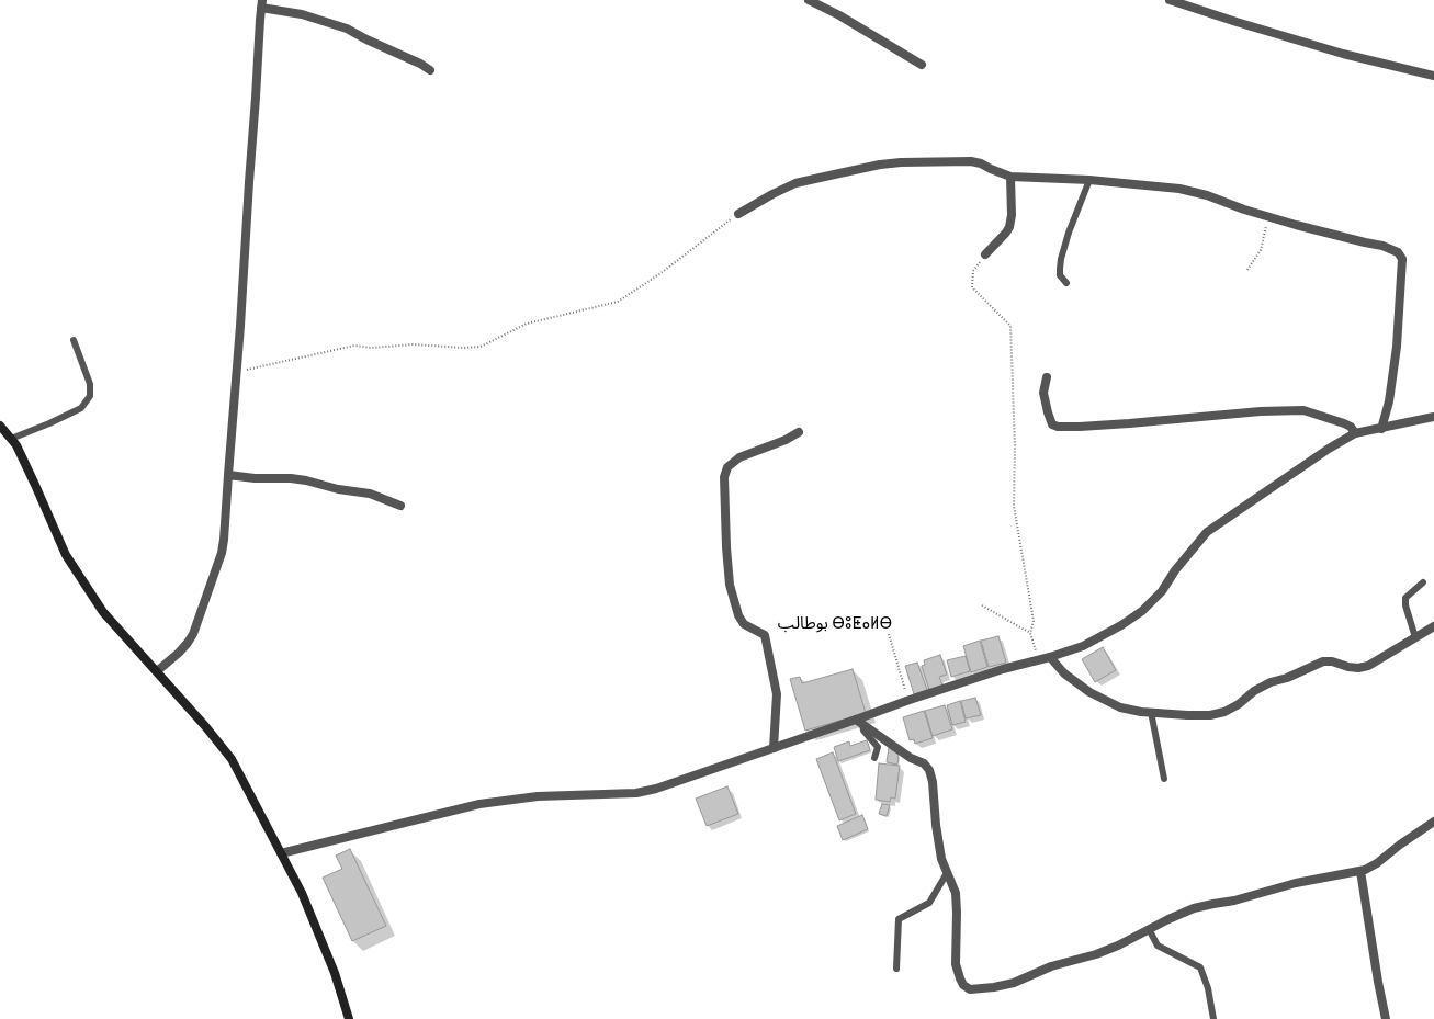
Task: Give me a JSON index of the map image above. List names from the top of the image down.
{
  "districts": ["بوطالب ⴱⵓⵟⴰⵍⴱ"]
}
